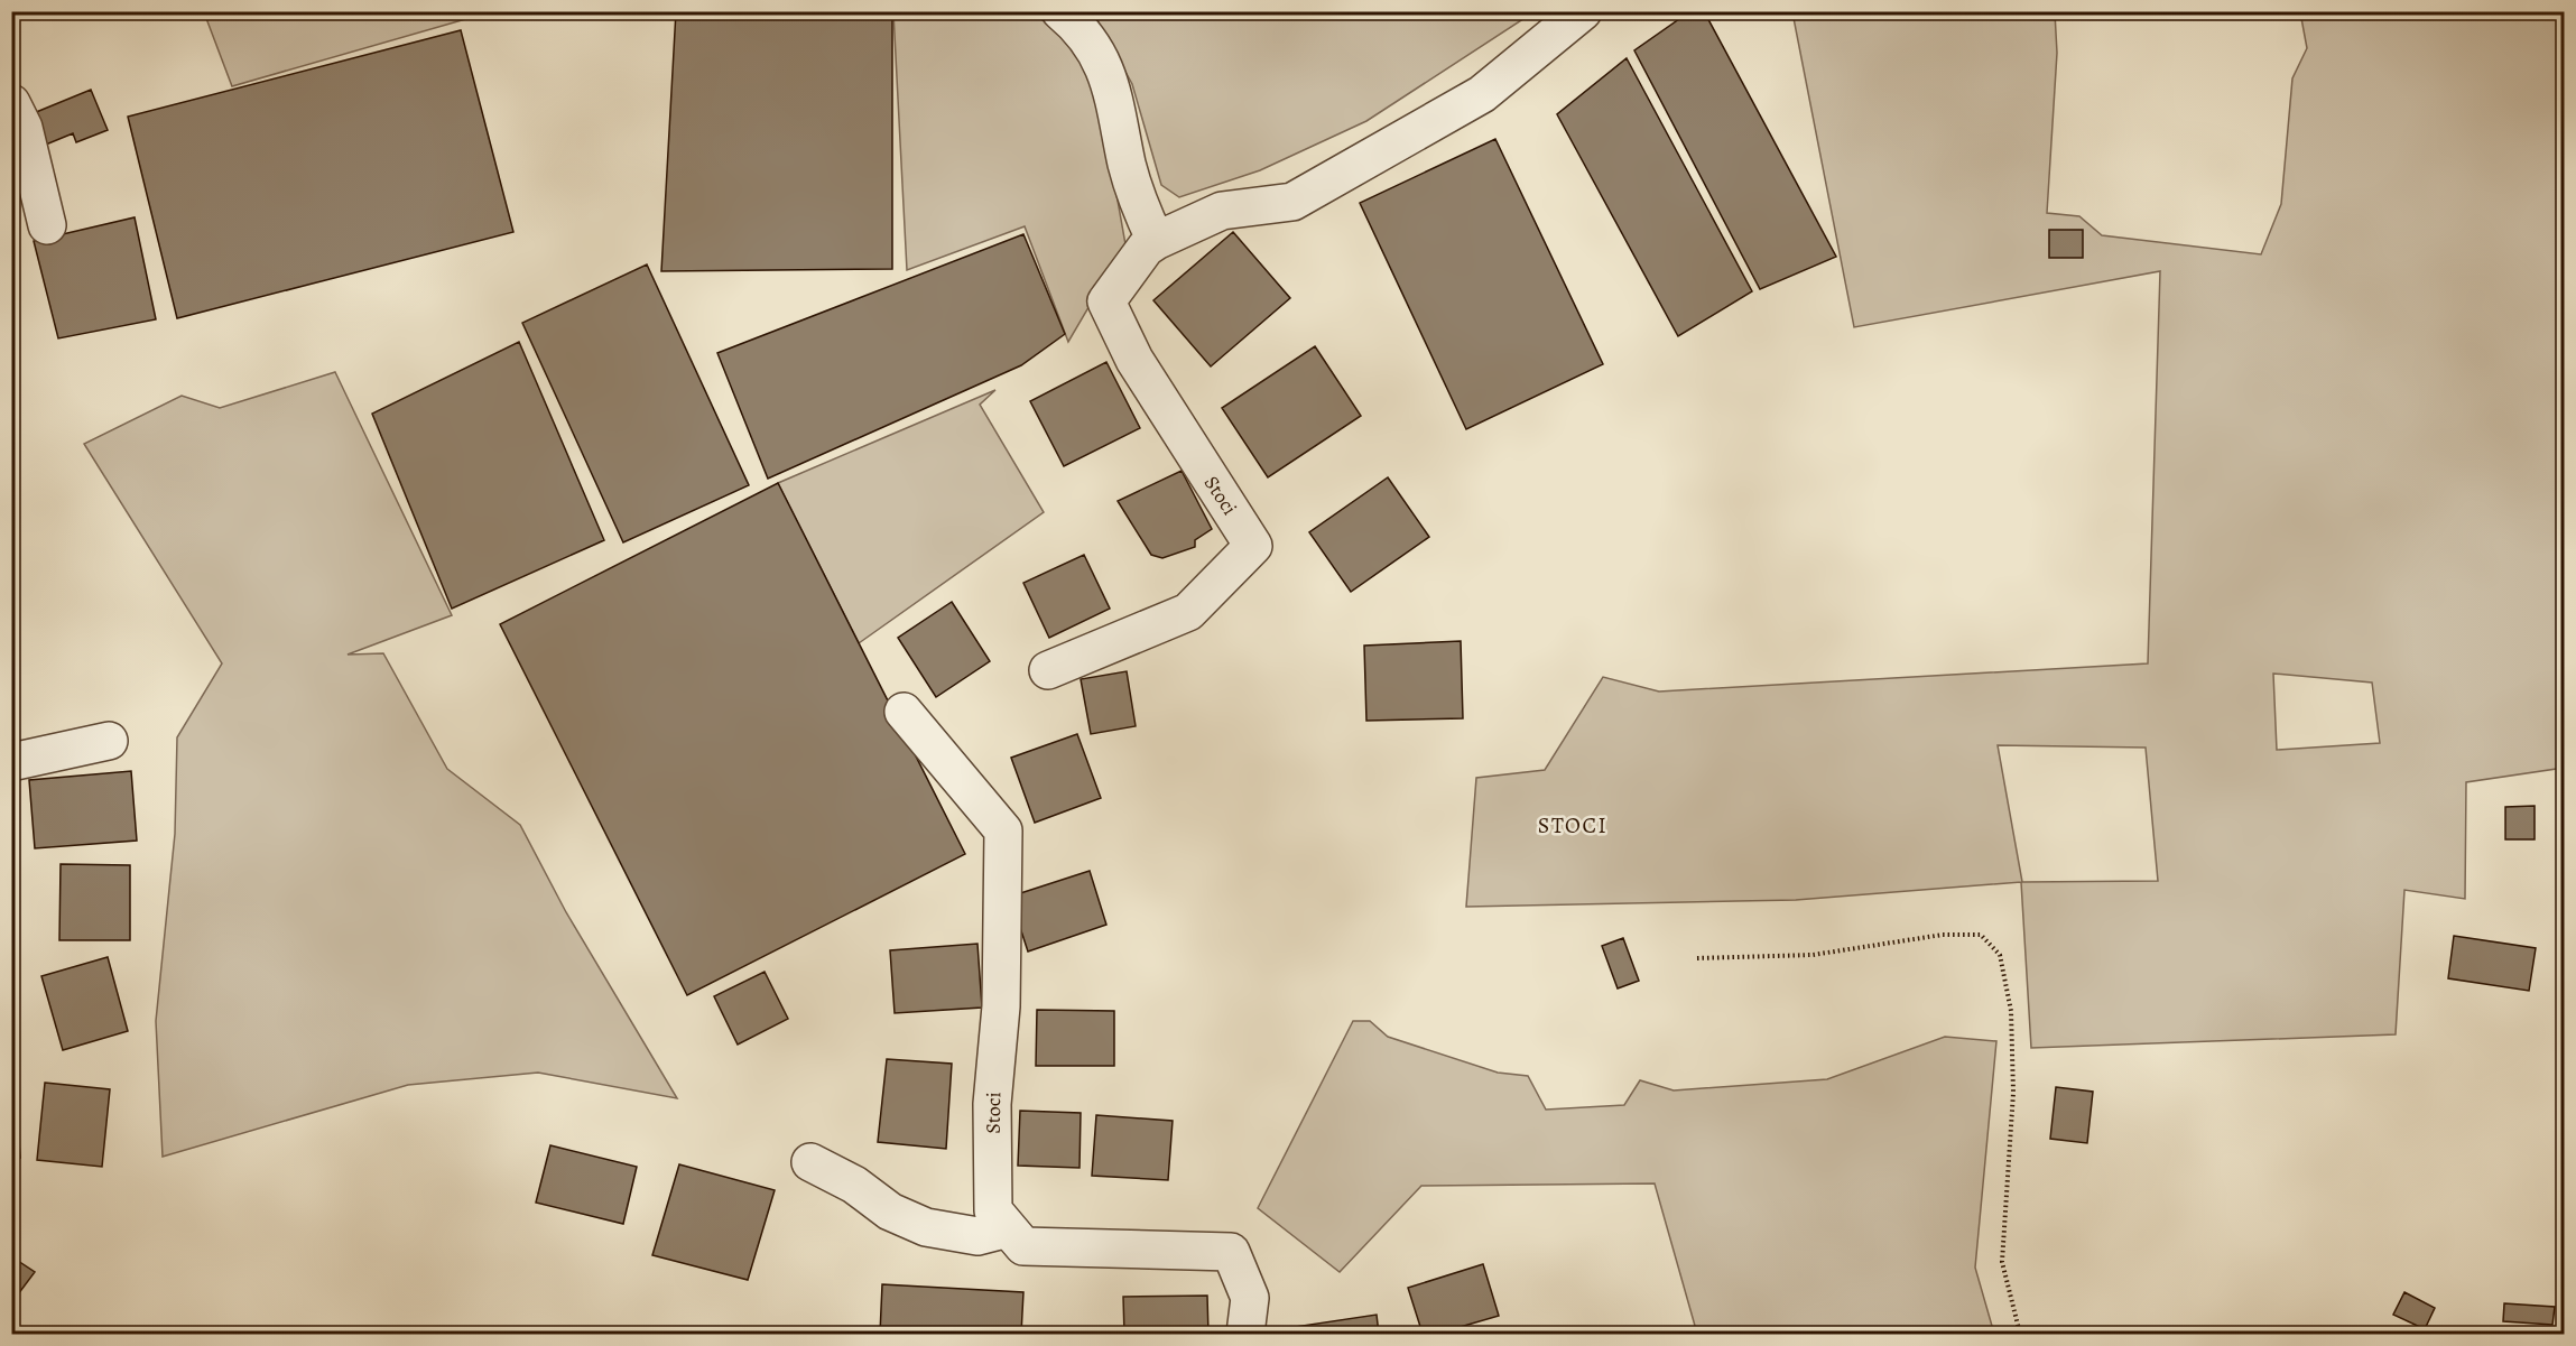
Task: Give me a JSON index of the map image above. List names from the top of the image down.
{
  "streets": {
    "street": ["Stoci"]
  },
  "districts": ["STOCI"]
}
